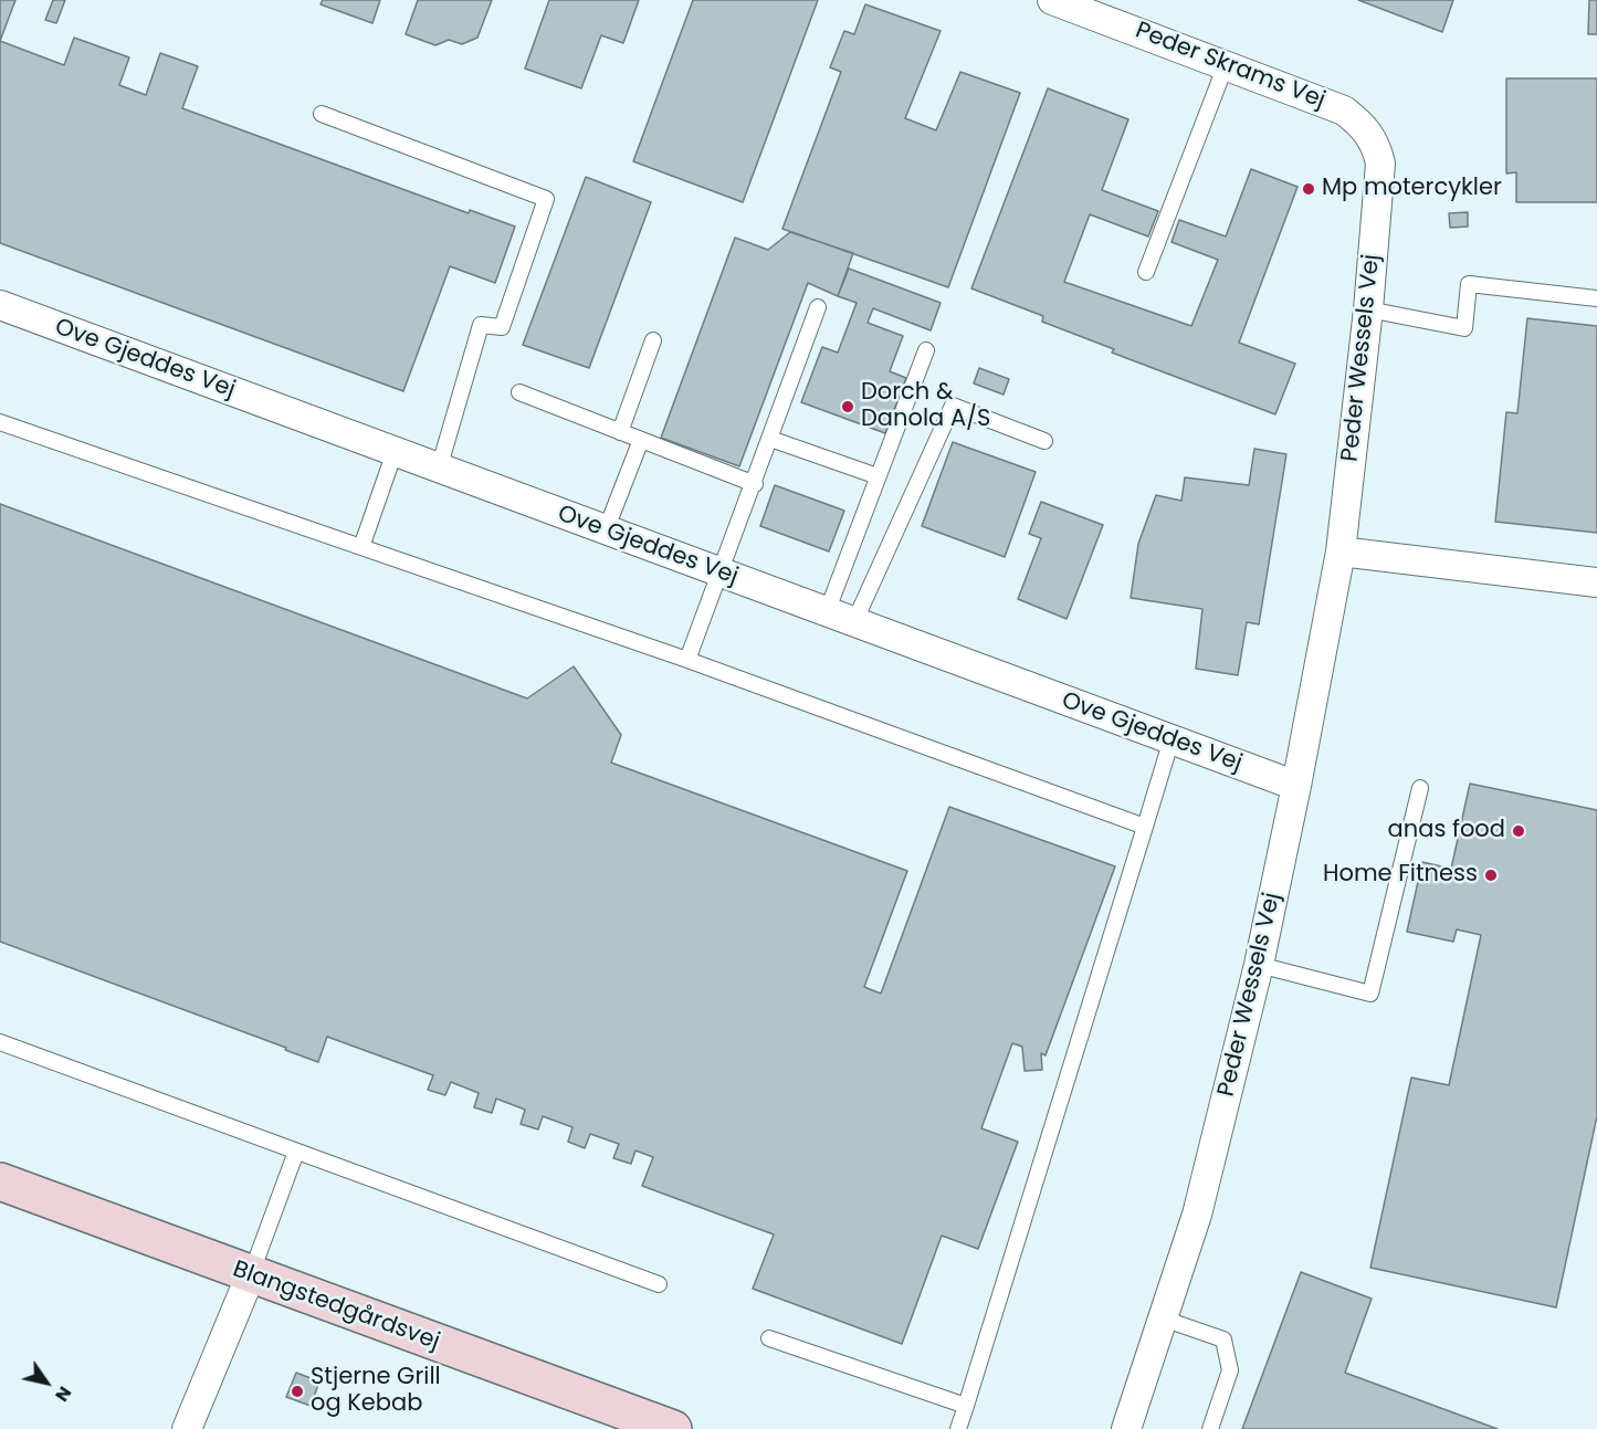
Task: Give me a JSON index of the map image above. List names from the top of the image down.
{
  "streets": {
    "street": [
      "Peder Skrams Vej",
      "Peder Wessels Vej",
      "Ove Gjeddes Vej",
      "Blangstedgårdsvej"
    ]
  },
  "crossings": [
    ["Peder Skrams Vej", "Peder Wessels Vej"],
    ["Peder Wessels Vej", "Ove Gjeddes Vej"]
  ],
  "places": [
    "Mp motercykler",
    "Dorch & Danola A/S",
    "anas food",
    "Home Fitness",
    "Stjerne Grill og Kebab"
  ],
  "north": "bottom right"
}
